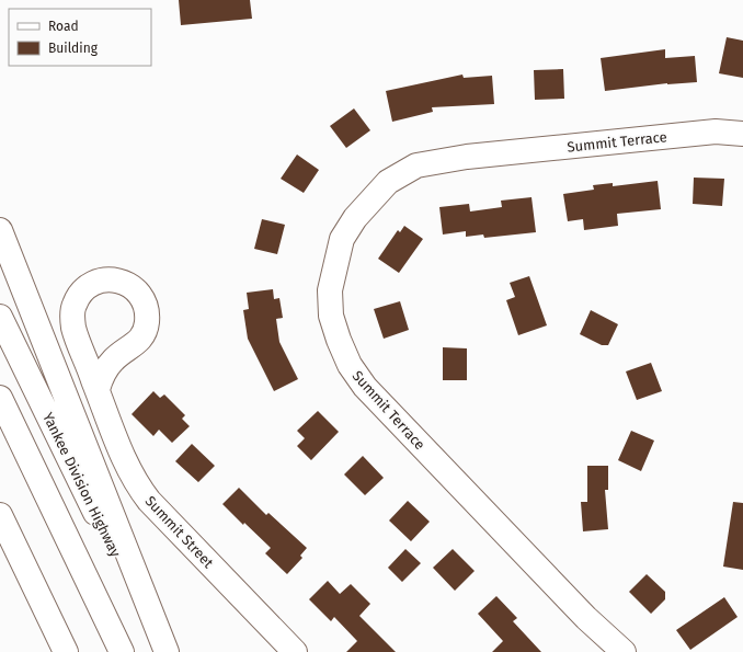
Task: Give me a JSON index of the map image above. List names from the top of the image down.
{
  "streets": {
    "main road": ["Summit Terrace", "Yankee Division Highway", "Summit Street"]
  },
  "legend": ["Road", "Building"]
}
